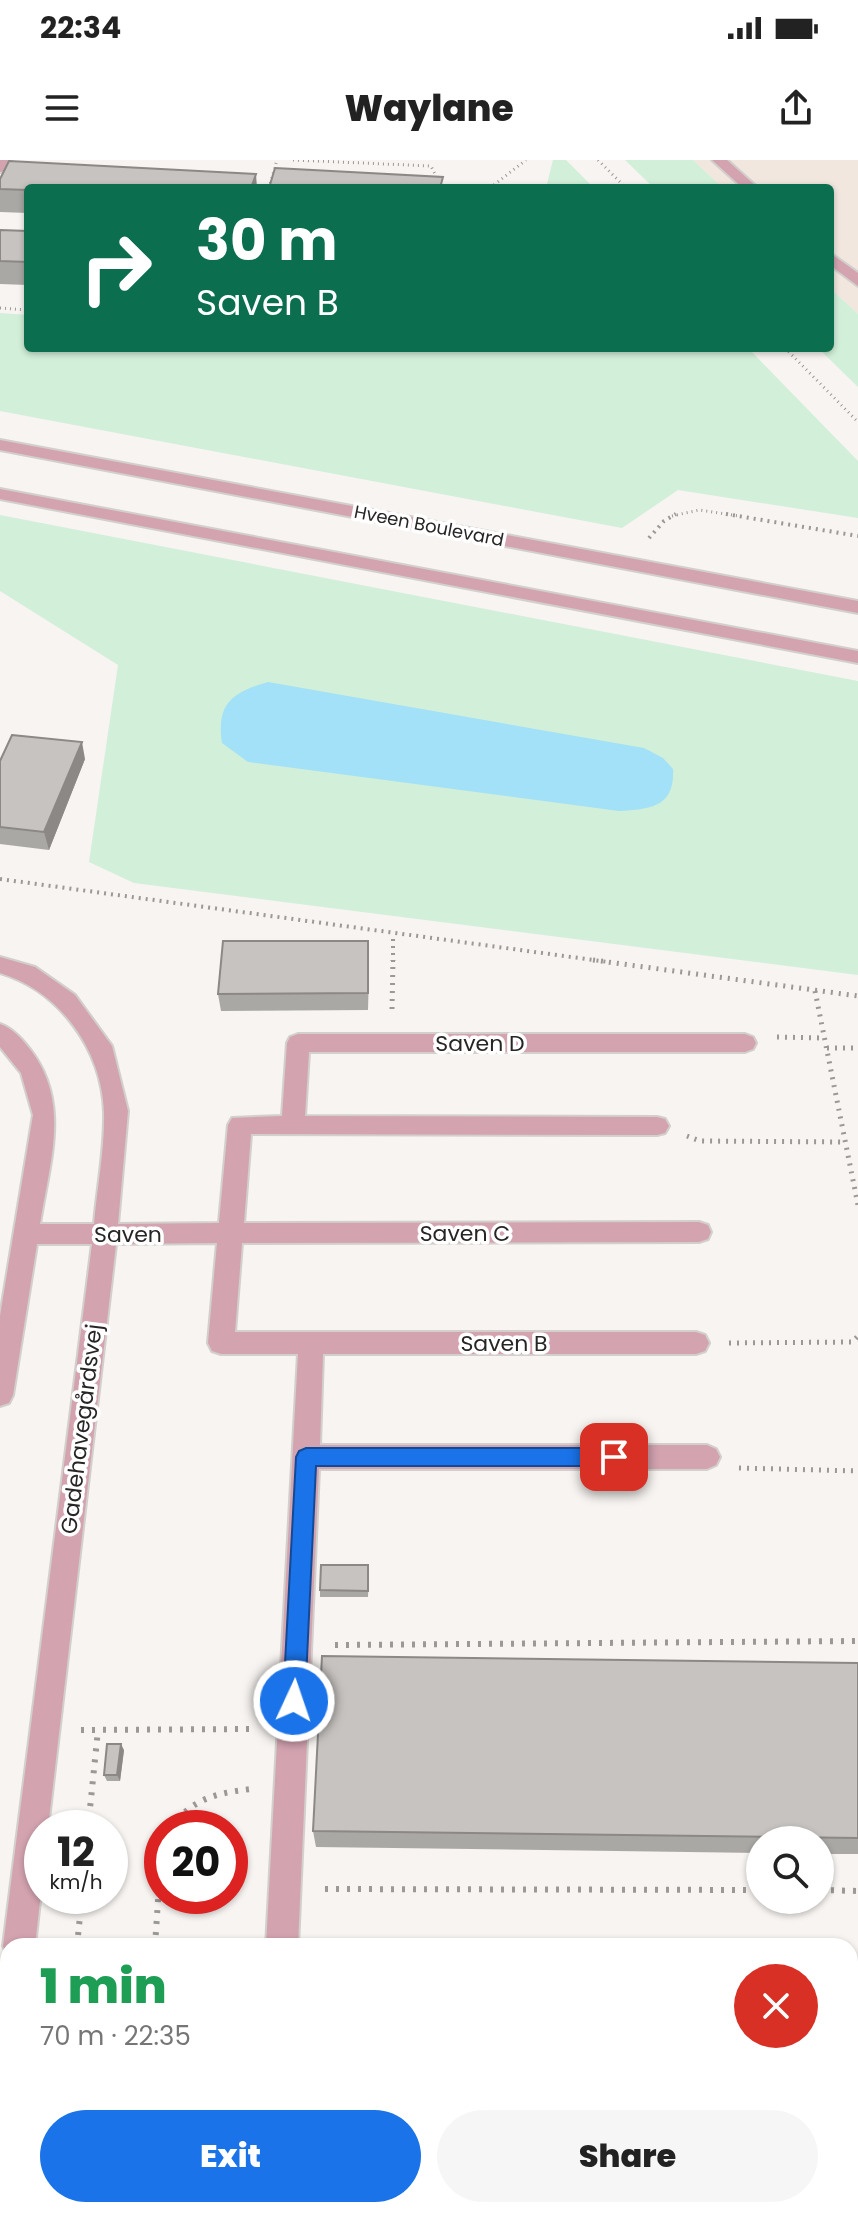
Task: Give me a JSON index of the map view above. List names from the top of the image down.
{
  "streets": {
    "street": [
      "Hveen Boulevard",
      "Saven D",
      "Saven C",
      "Saven",
      "Saven B",
      "Gadehavegårdsvej"
    ]
  },
  "crossings": [
    ["Saven C", "Saven"],
    ["Saven C", "Saven B"],
    ["Saven", "Saven B"],
    ["Saven", "Gadehavegårdsvej"]
  ],
  "page": {
    "status": "22:34",
    "header": "Waylane",
    "turn": ["30 m", "Saven B"],
    "speed": "12 km/h",
    "limit": "20",
    "heading": ["1 min", "70 m · 22:35"],
    "buttons": ["Exit", "Share"]
  }
}
